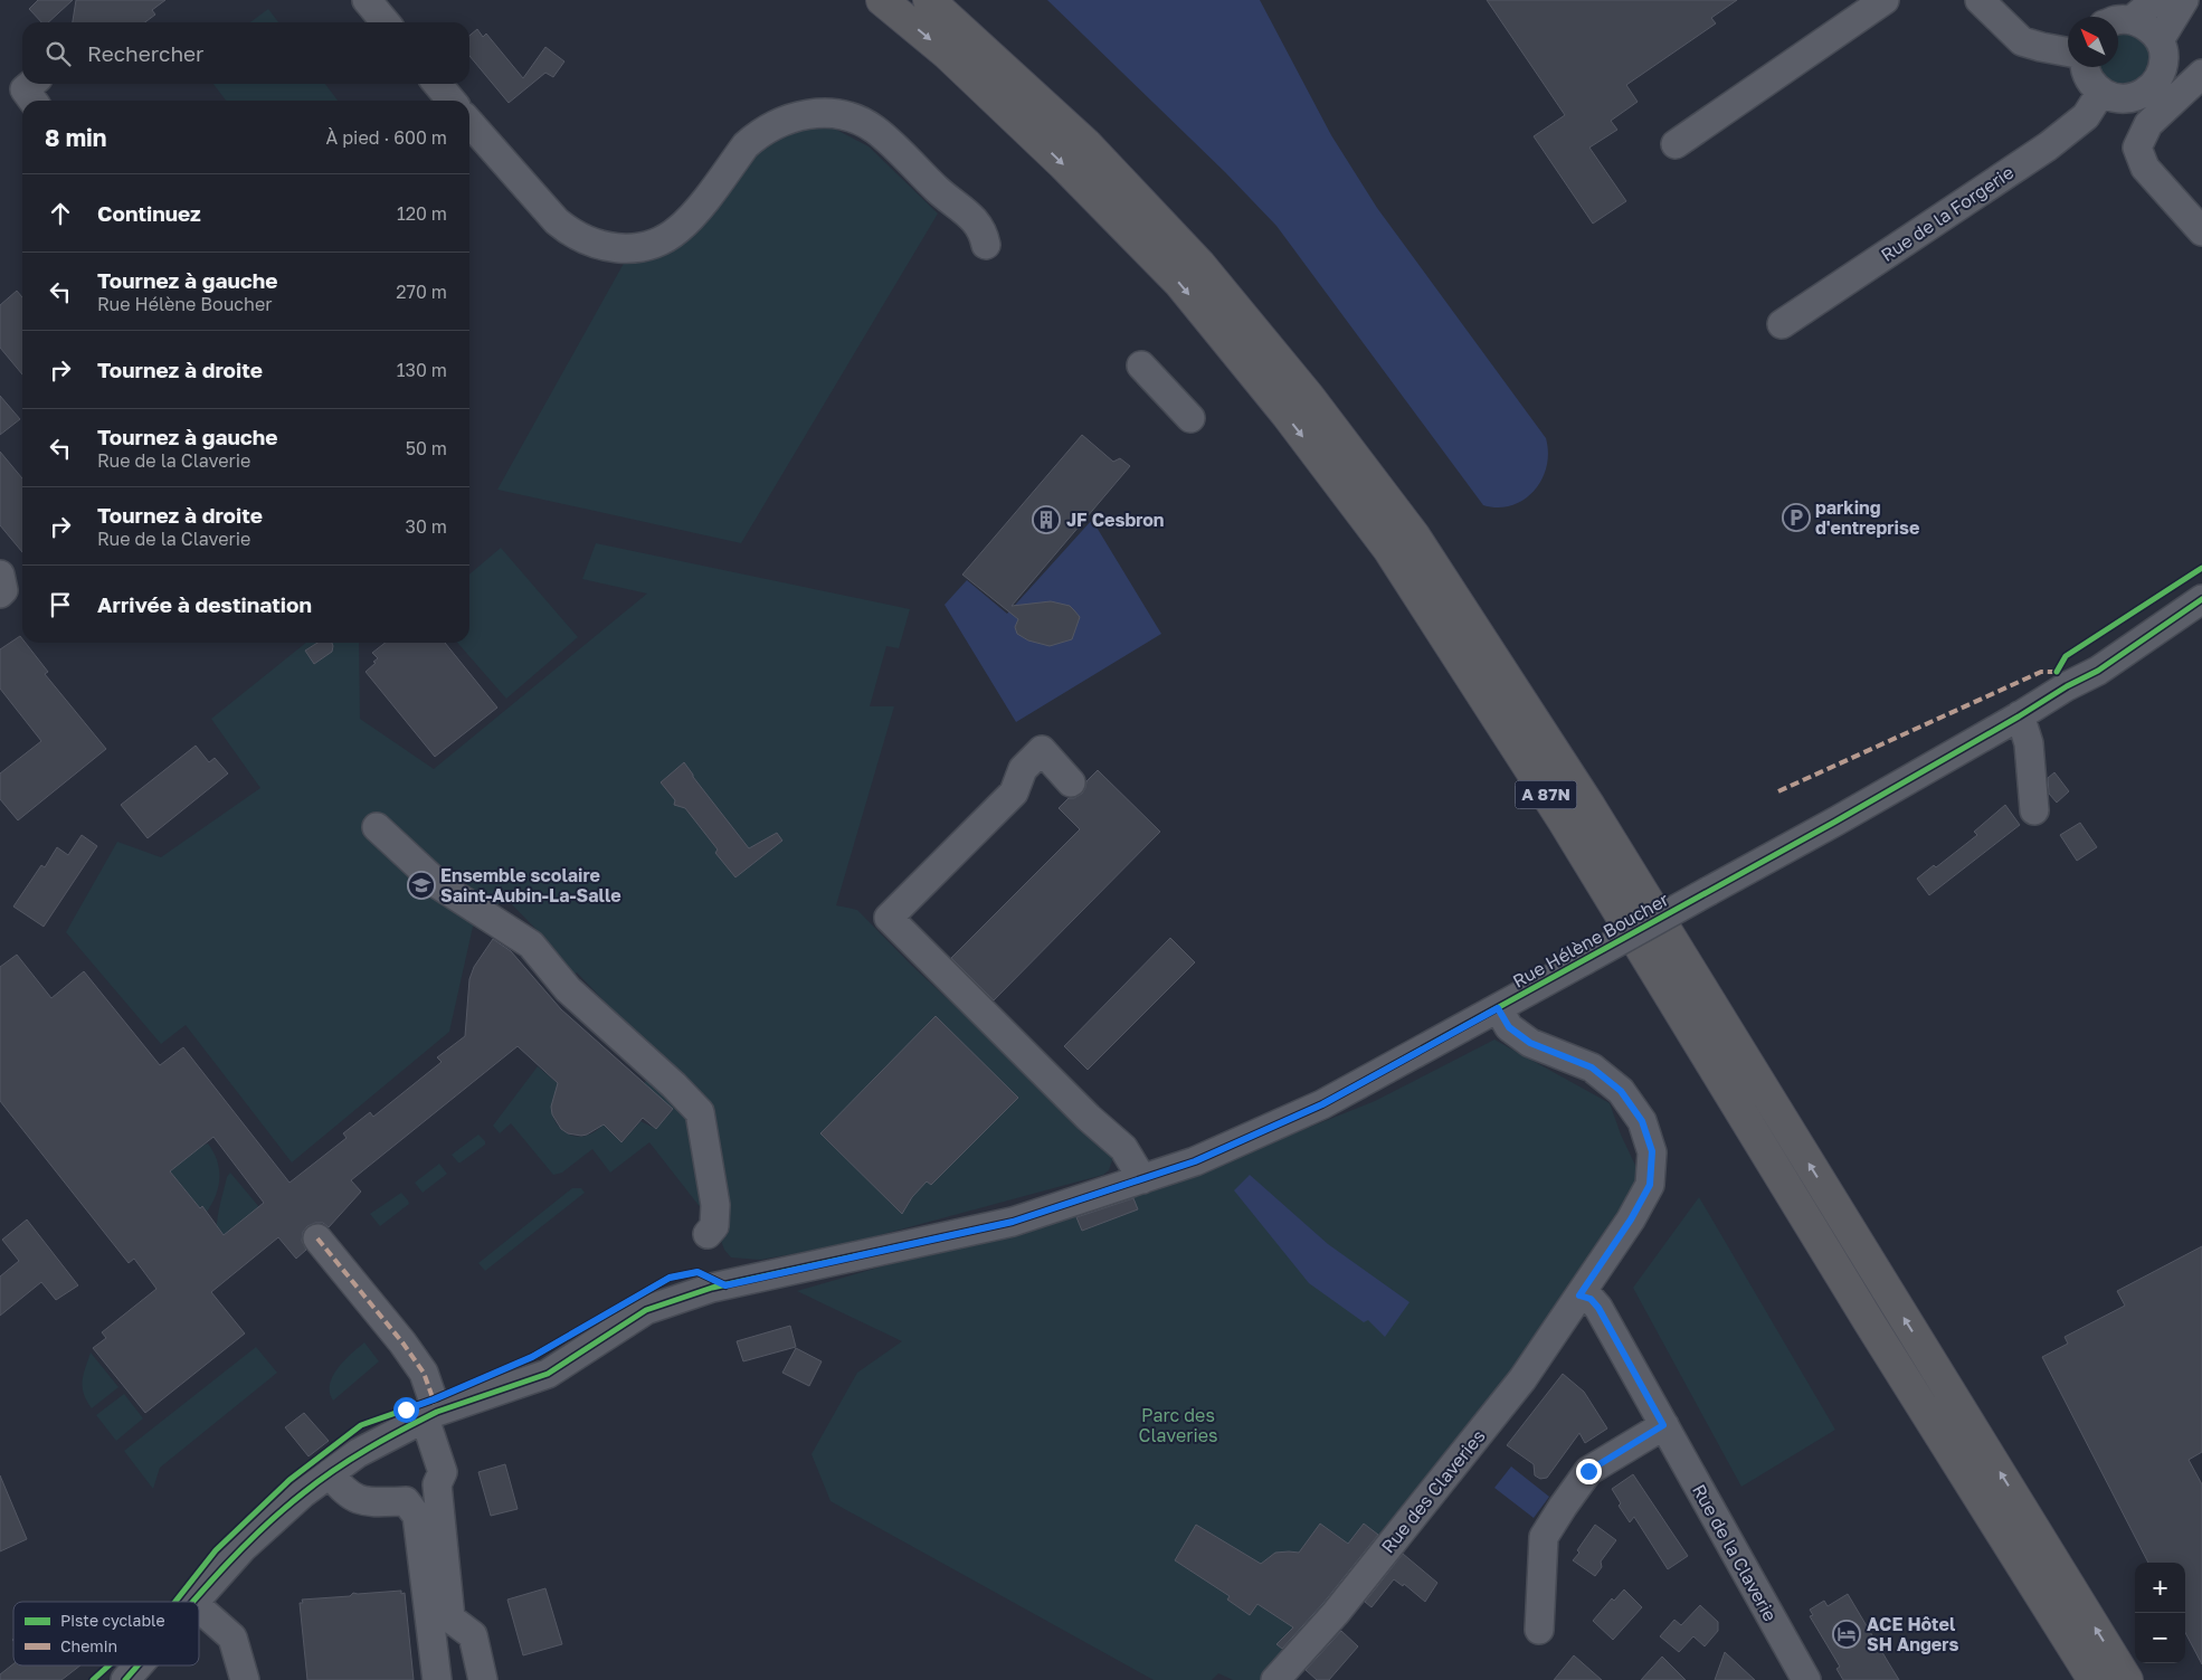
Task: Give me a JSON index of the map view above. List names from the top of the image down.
{
  "streets": {
    "highway": ["A 87N"],
    "street": [
      "Rue de la Forgerie",
      "Rue Hélène Boucher",
      "Rue des Claveries",
      "Rue de la Claverie"
    ]
  },
  "crossings": [
    ["Rue Hélène Boucher", "Rue des Claveries"],
    ["Rue des Claveries", "Rue de la Claverie"]
  ],
  "parks": ["Parc des Claveries"],
  "places": {
    "parking": ["parking d'entreprise"],
    "building": ["JF Cesbron"],
    "school or university": ["Ensemble scolaire Saint-Aubin-La-Salle"],
    "hotel": ["ACE Hôtel SH Angers"]
  },
  "legend": ["Piste cyclable", "Chemin"],
  "north": "top left",
  "page": {
    "search": "Rechercher",
    "heading": ["8 min", "À pied · 600 m"],
    "list": [
      ["Continuez", "120 m"],
      ["Tournez à gauche", "Rue Hélène Boucher", "270 m"],
      ["Tournez à droite", "130 m"],
      ["Tournez à gauche", "Rue de la Claverie", "50 m"],
      ["Tournez à droite", "Rue de la Claverie", "30 m"],
      "Arrivée à destination"
    ],
    "map_buttons": ["+", "−"]
  }
}
